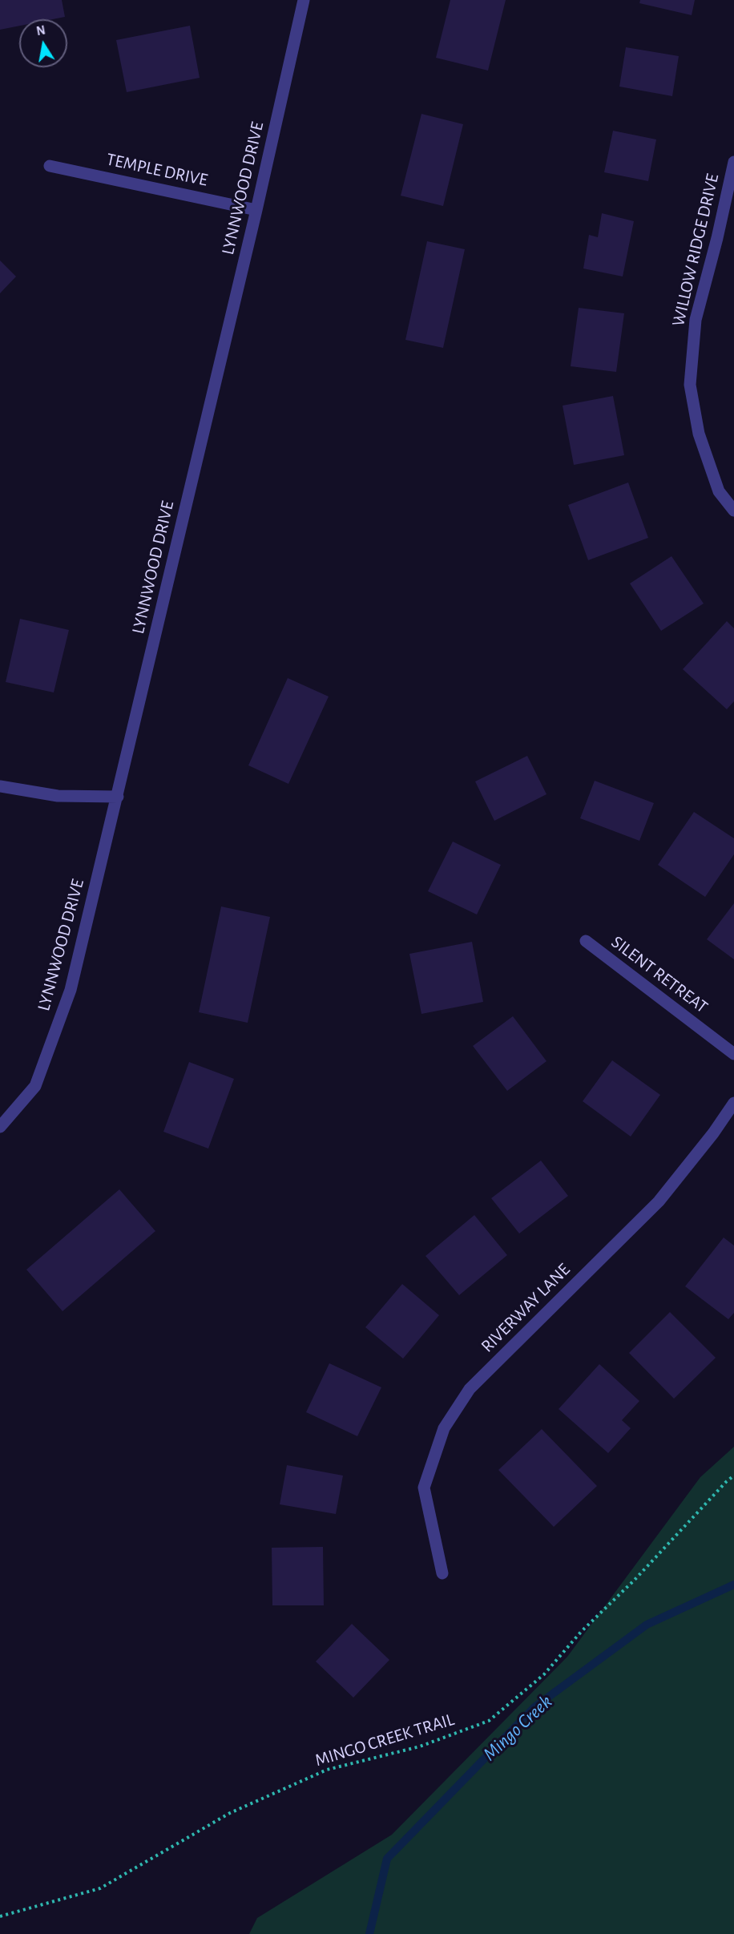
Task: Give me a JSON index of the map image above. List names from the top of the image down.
{
  "streets": {
    "street": [
      "TEMPLE DRIVE",
      "LYNNWOOD DRIVE",
      "WILLOW RIDGE DRIVE",
      "SILENT RETREAT",
      "RIVERWAY LANE"
    ],
    "path": ["MINGO CREEK TRAIL"]
  },
  "crossings": [
    ["TEMPLE DRIVE", "LYNNWOOD DRIVE"]
  ],
  "water": ["Mingo Creek"],
  "north": "top"
}
